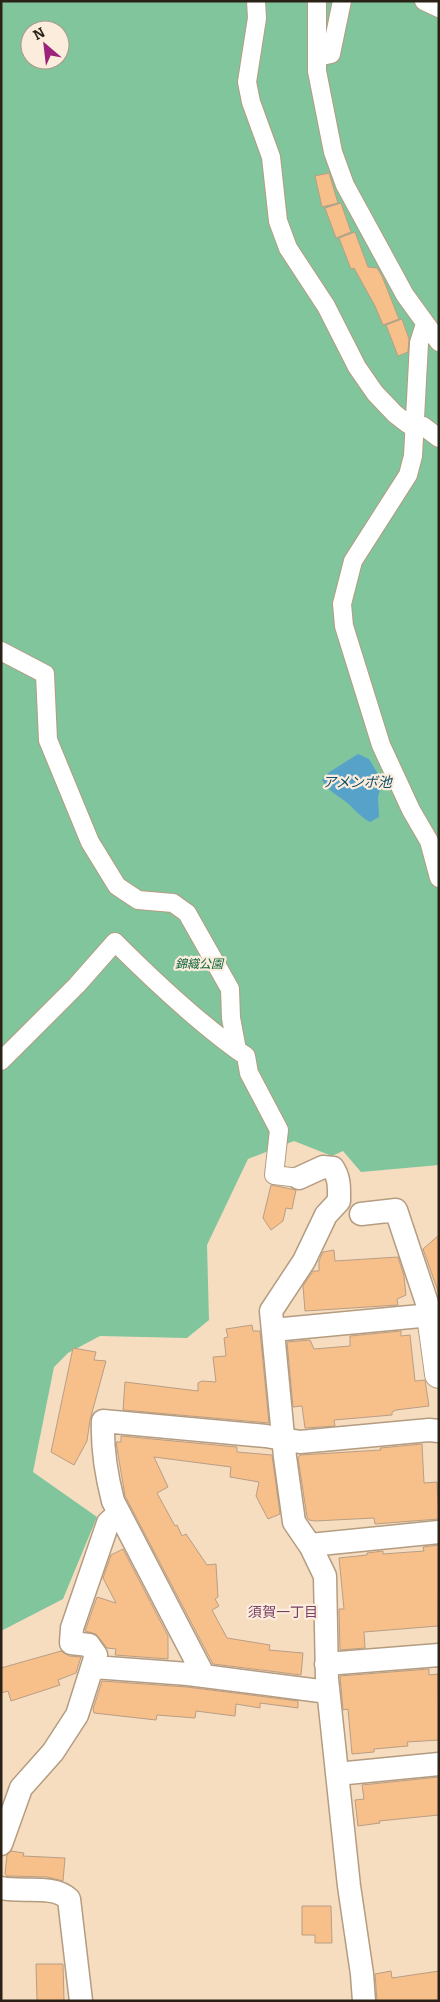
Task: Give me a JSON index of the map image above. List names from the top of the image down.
{
  "districts": ["須賀一丁目"],
  "water": ["アメンボ池"],
  "parks": ["錦織公園"],
  "north": "top left"
}
